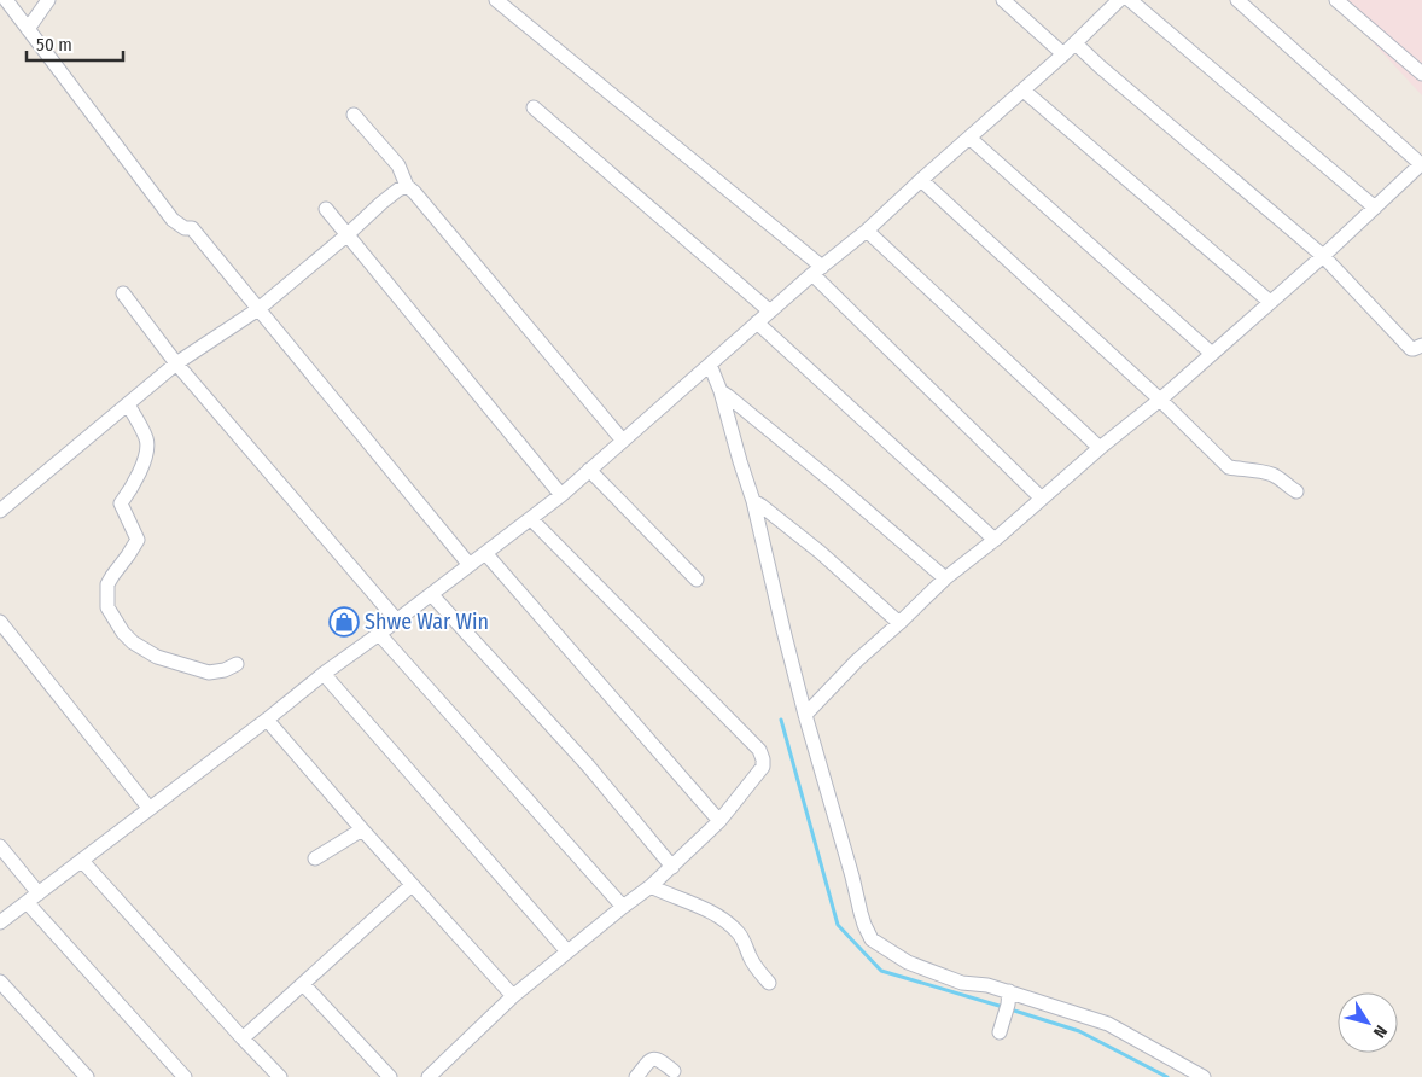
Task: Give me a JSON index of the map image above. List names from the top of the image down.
{
  "places": {
    "shop": ["Shwe War Win"]
  },
  "scale_bar": "50 m",
  "north": "bottom right"
}
